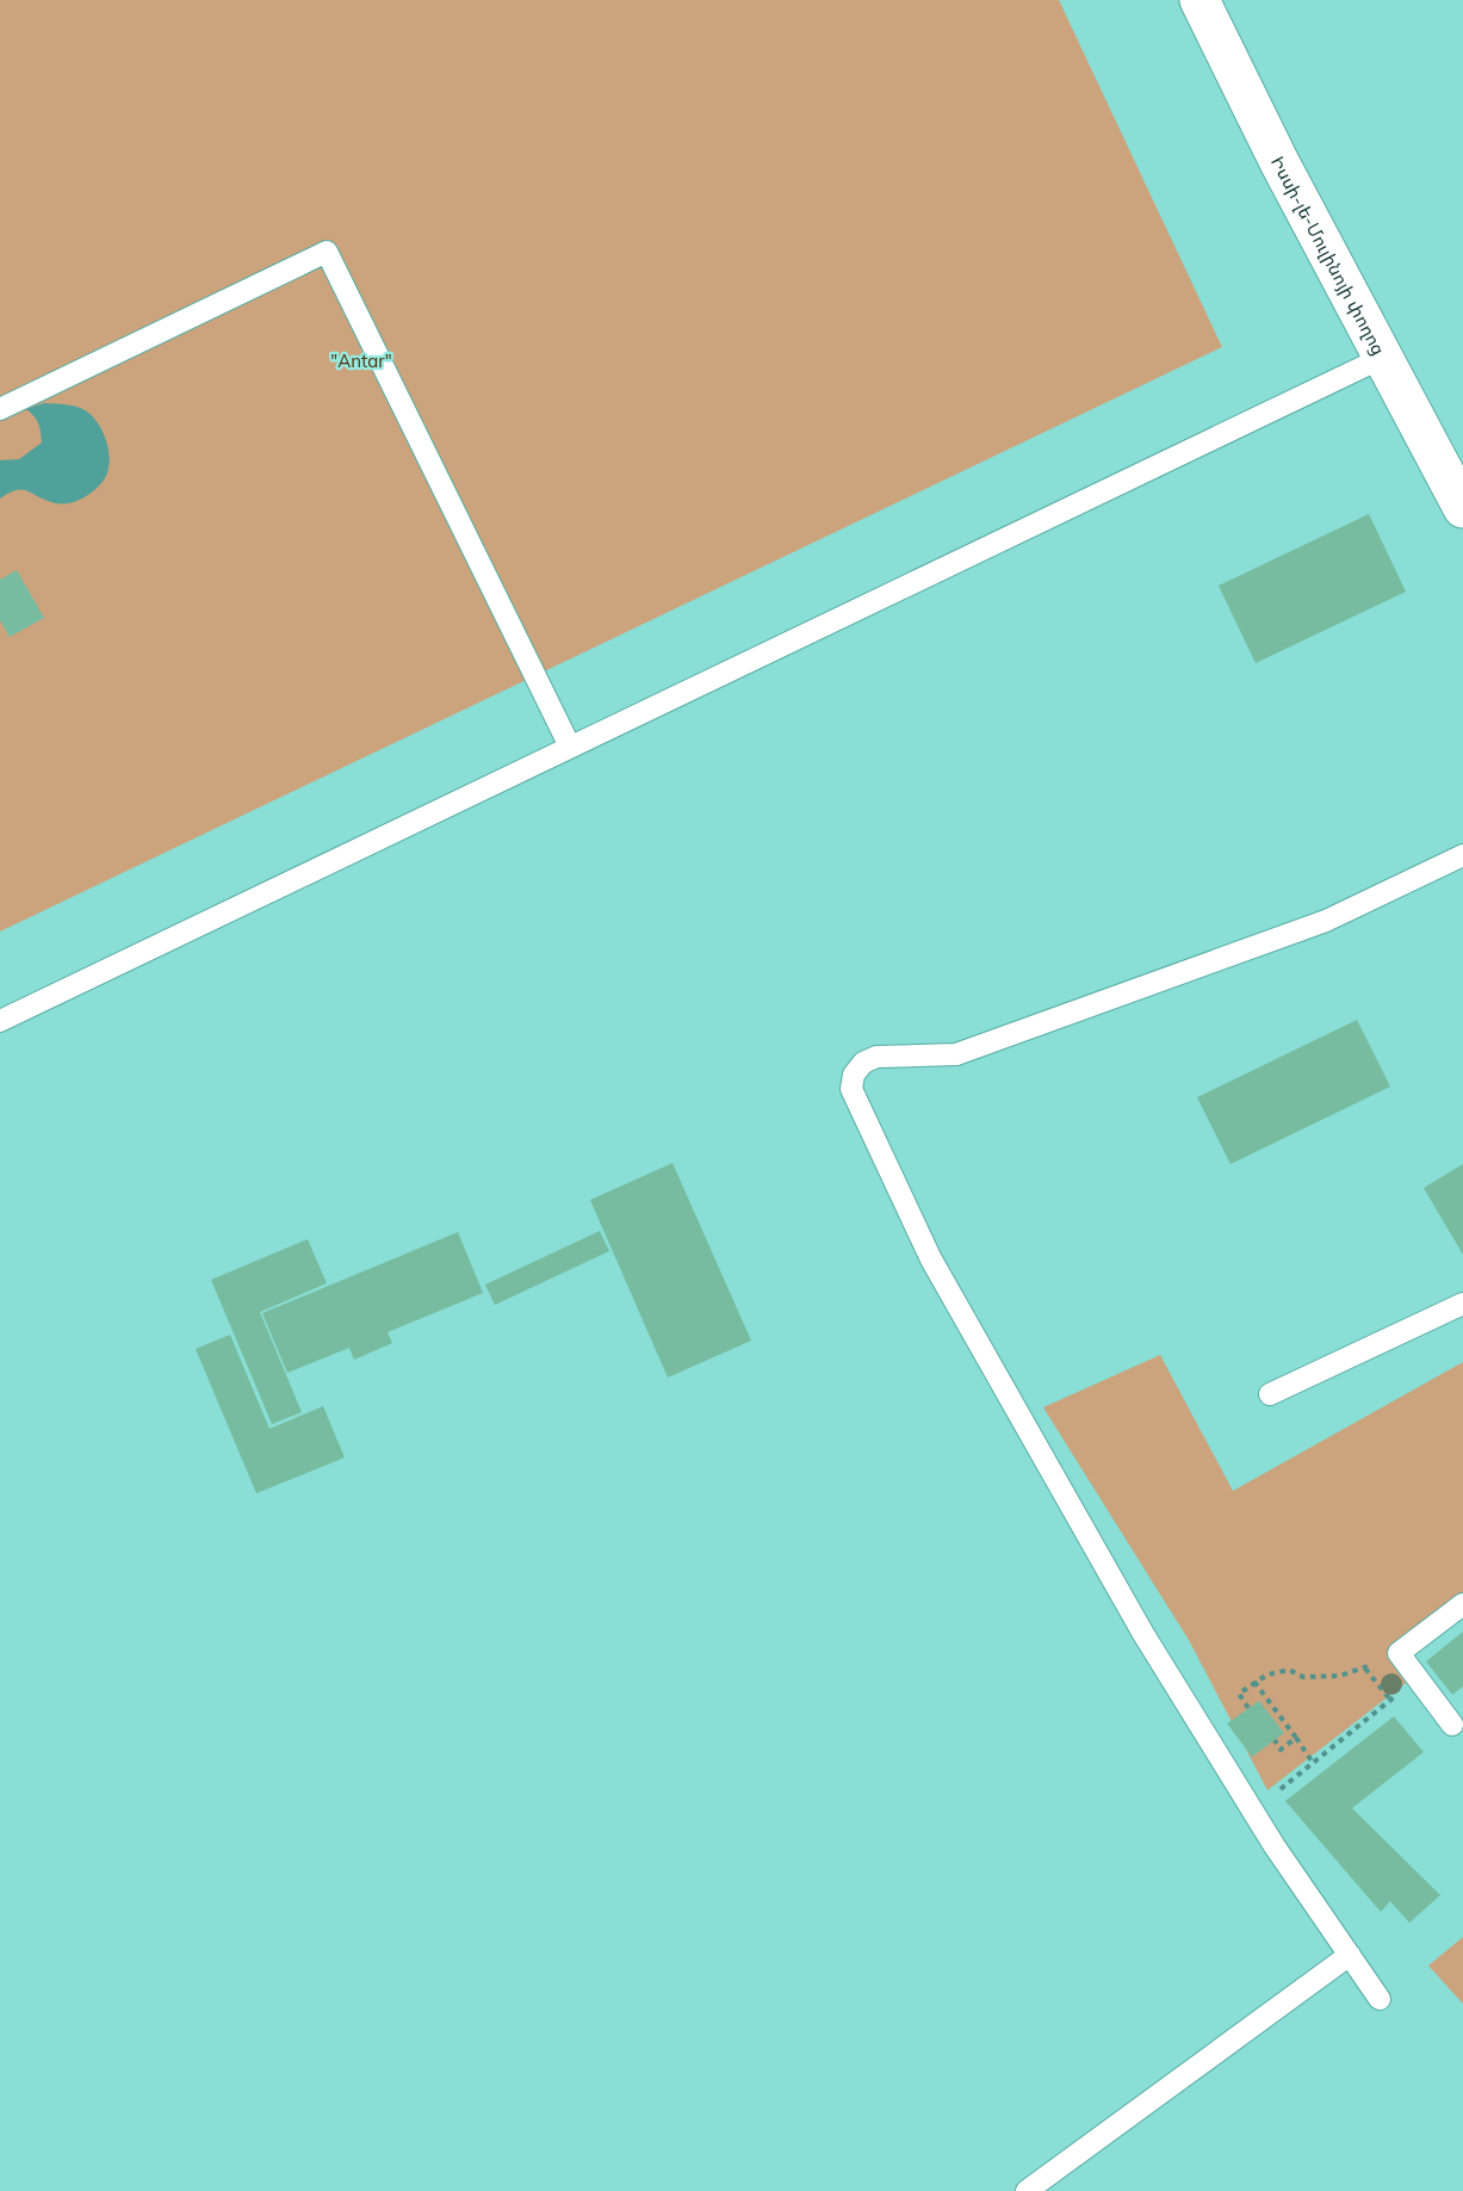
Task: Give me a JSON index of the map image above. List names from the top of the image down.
{
  "streets": {
    "street": ["Իսսի-լե-Մուլինոյի փողոց"]
  },
  "parks": ["\"Antar\""]
}
